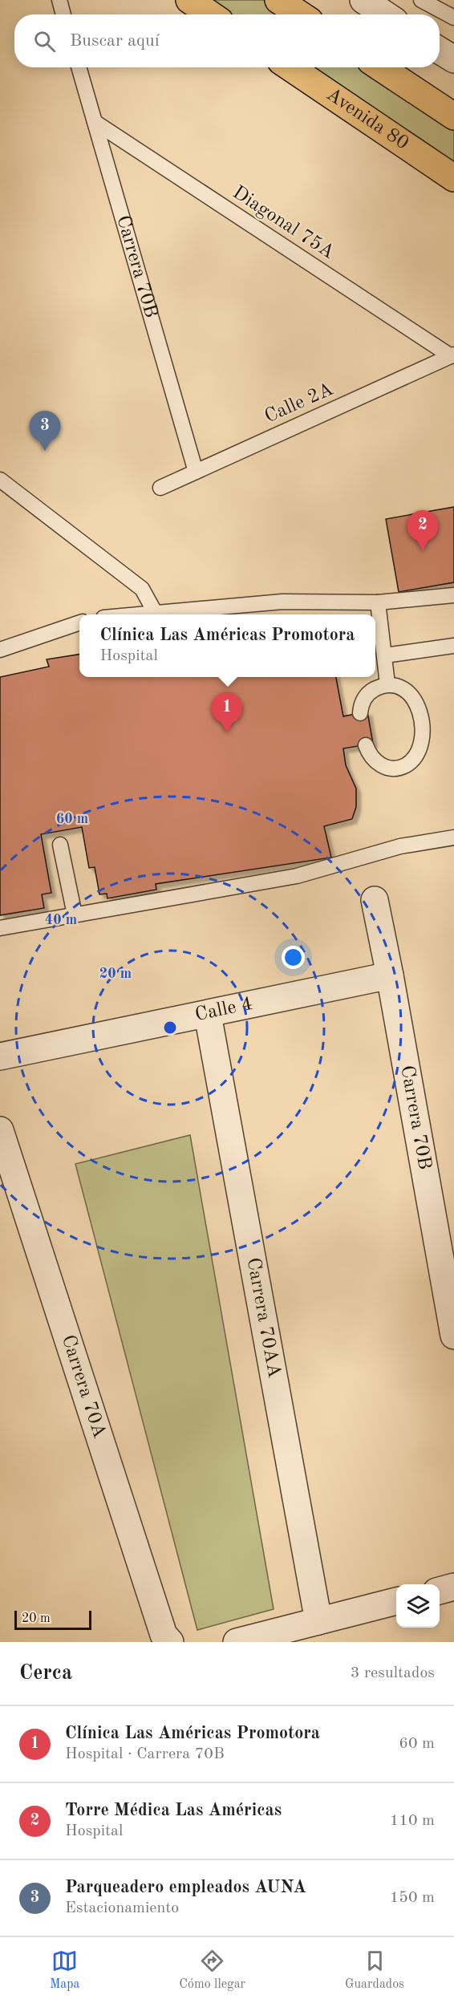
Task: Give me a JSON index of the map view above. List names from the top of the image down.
{
  "streets": {
    "main road": ["Avenida 80"],
    "street": [
      "Carrera 70B",
      "Calle 4",
      "Carrera 70AA",
      "Carrera 70A"
    ],
    "lane": ["Diagonal 75A", "Calle 2A"]
  },
  "crossings": [
    ["Diagonal 75A", "Carrera 70B"],
    ["Diagonal 75A", "Calle 2A"],
    ["Carrera 70B", "Calle 2A"],
    ["Carrera 70B", "Calle 4"],
    ["Calle 4", "Carrera 70AA"]
  ],
  "scale_bar": "20 m",
  "page": {
    "search": "Buscar aquí",
    "pins": ["3", "2", "1"],
    "popup": ["Clínica Las Américas Promotora", "Hospital"],
    "scale": "20 m",
    "heading": ["Cerca", "3 resultados"],
    "list": [
      {
        "mark": "1",
        "name": "Clínica Las Américas Promotora",
        "note": "Hospital · Carrera 70B",
        "value": "60 m"
      },
      {
        "mark": "2",
        "name": "Torre Médica Las Américas",
        "note": "Hospital",
        "value": "110 m"
      },
      {
        "mark": "3",
        "name": "Parqueadero empleados AUNA",
        "note": "Estacionamiento",
        "value": "150 m"
      }
    ],
    "nav": ["Mapa", "Cómo llegar", "Guardados"]
  },
  "rings": ["60 m", "40 m", "20 m"]
}
